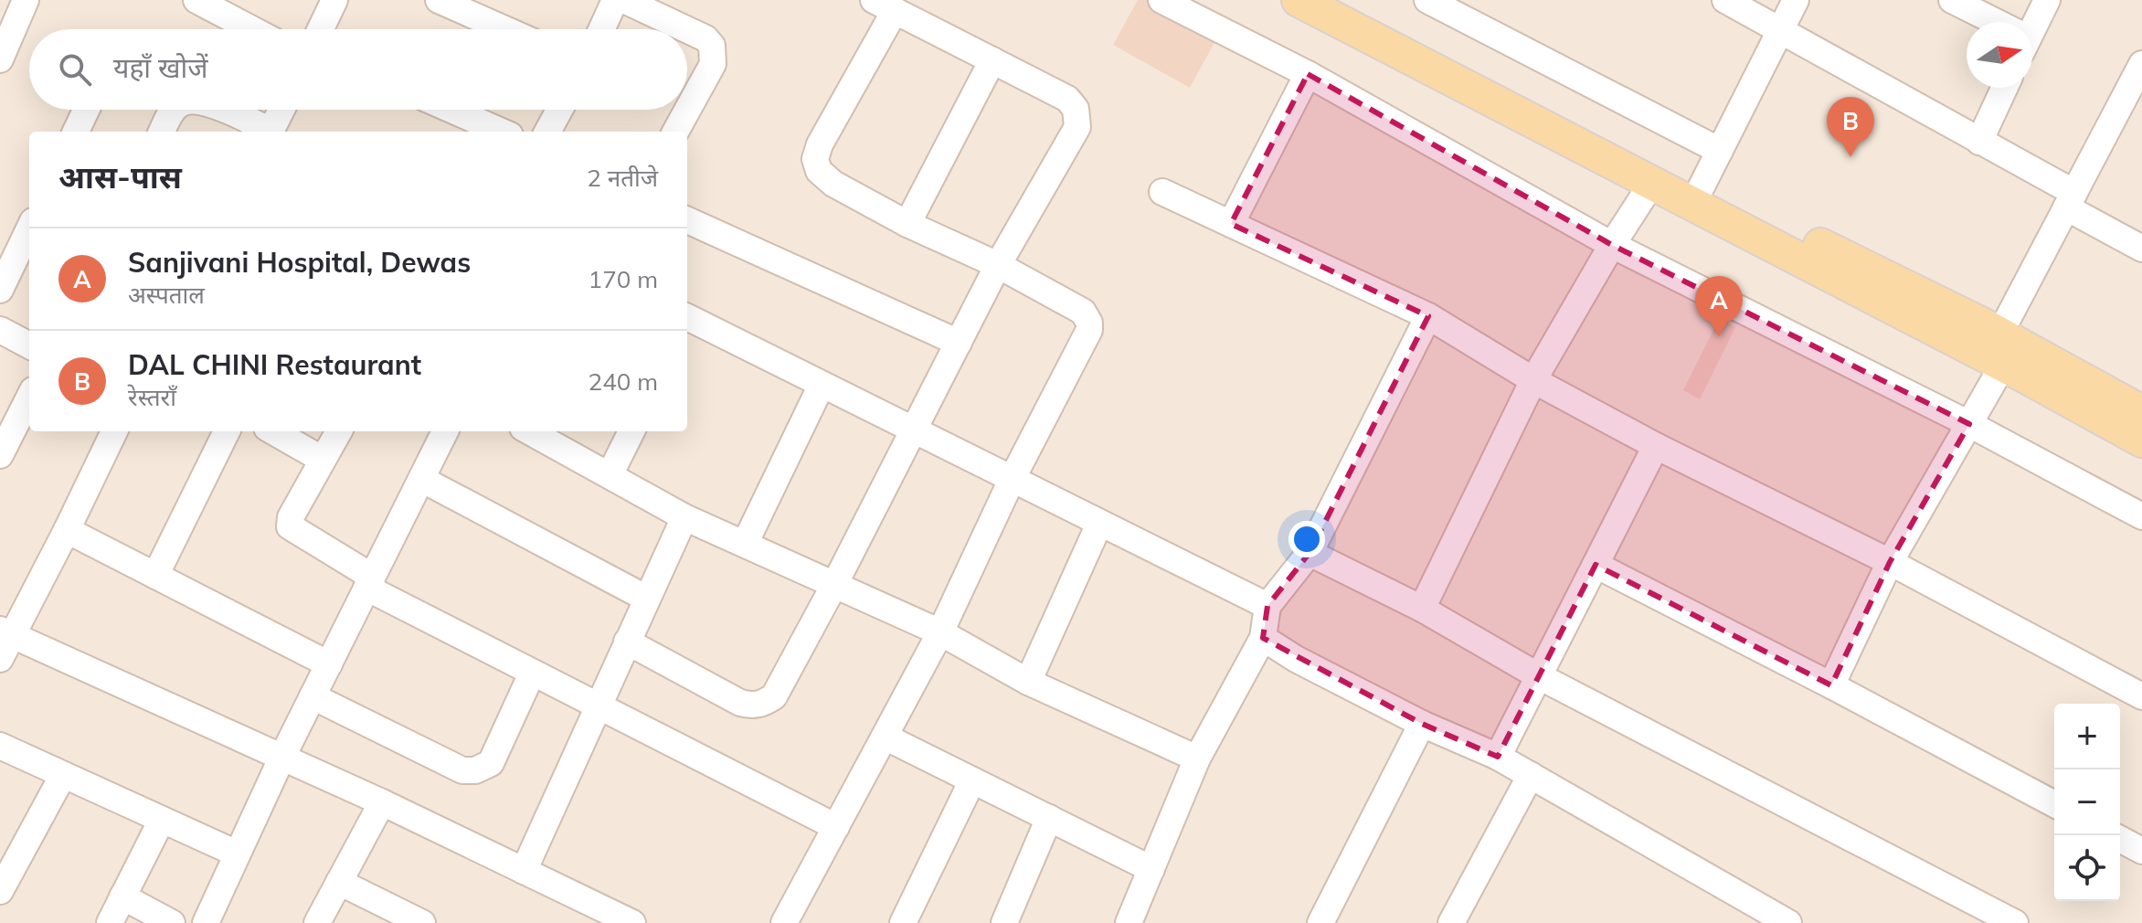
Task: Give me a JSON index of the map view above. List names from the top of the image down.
{
  "north": "right",
  "page": {
    "search": "यहाँ खोजें",
    "pins": ["B", "A"],
    "heading": ["आस-पास", "2 नतीजे"],
    "list": [
      {
        "mark": "A",
        "name": "Sanjivani Hospital, Dewas",
        "note": "अस्पताल",
        "value": "170 m"
      },
      {
        "mark": "B",
        "name": "DAL CHINI Restaurant",
        "note": "रेस्तराँ",
        "value": "240 m"
      }
    ],
    "map_buttons": ["+", "−"]
  }
}
